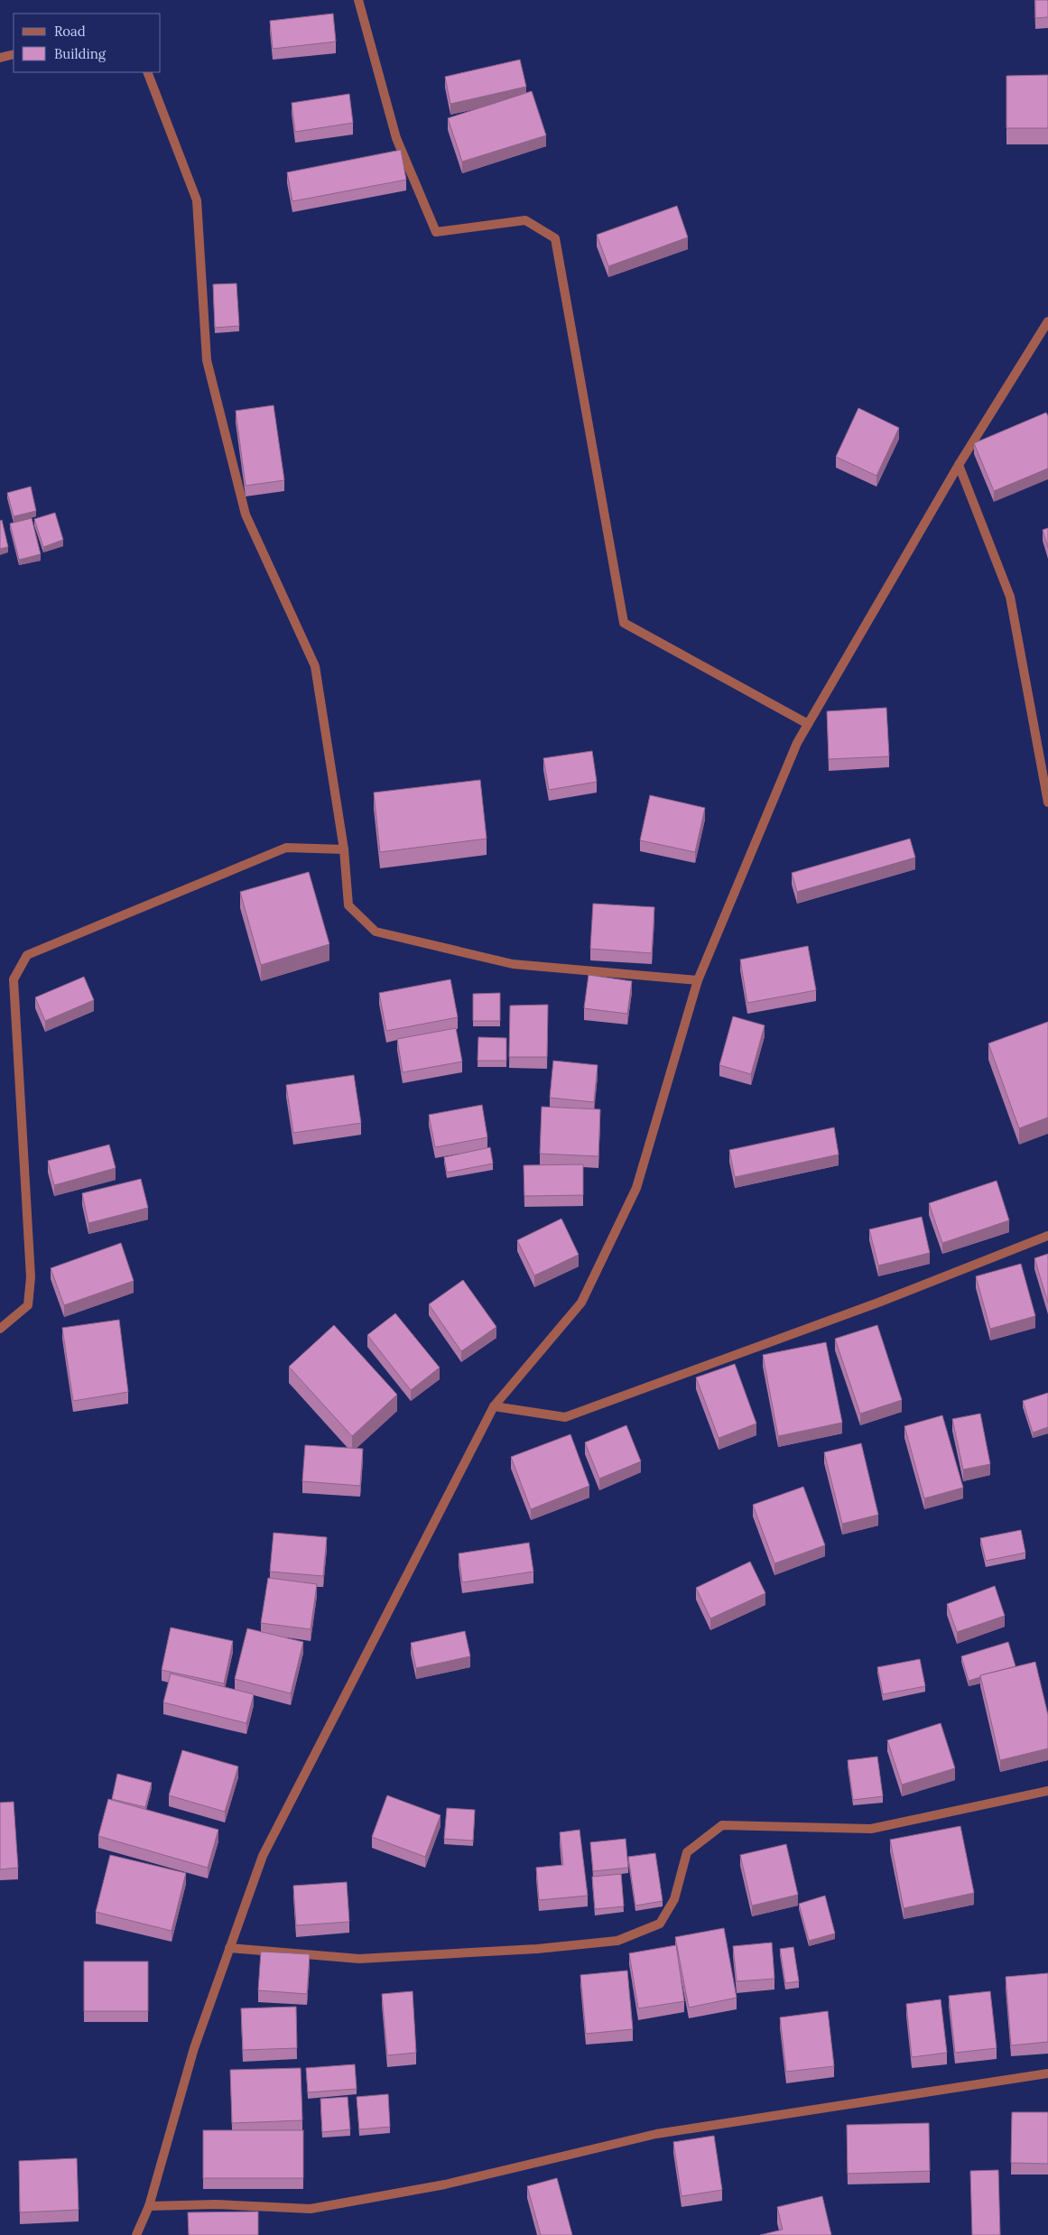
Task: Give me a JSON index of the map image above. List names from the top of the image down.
{
  "legend": ["Road", "Building"]
}
